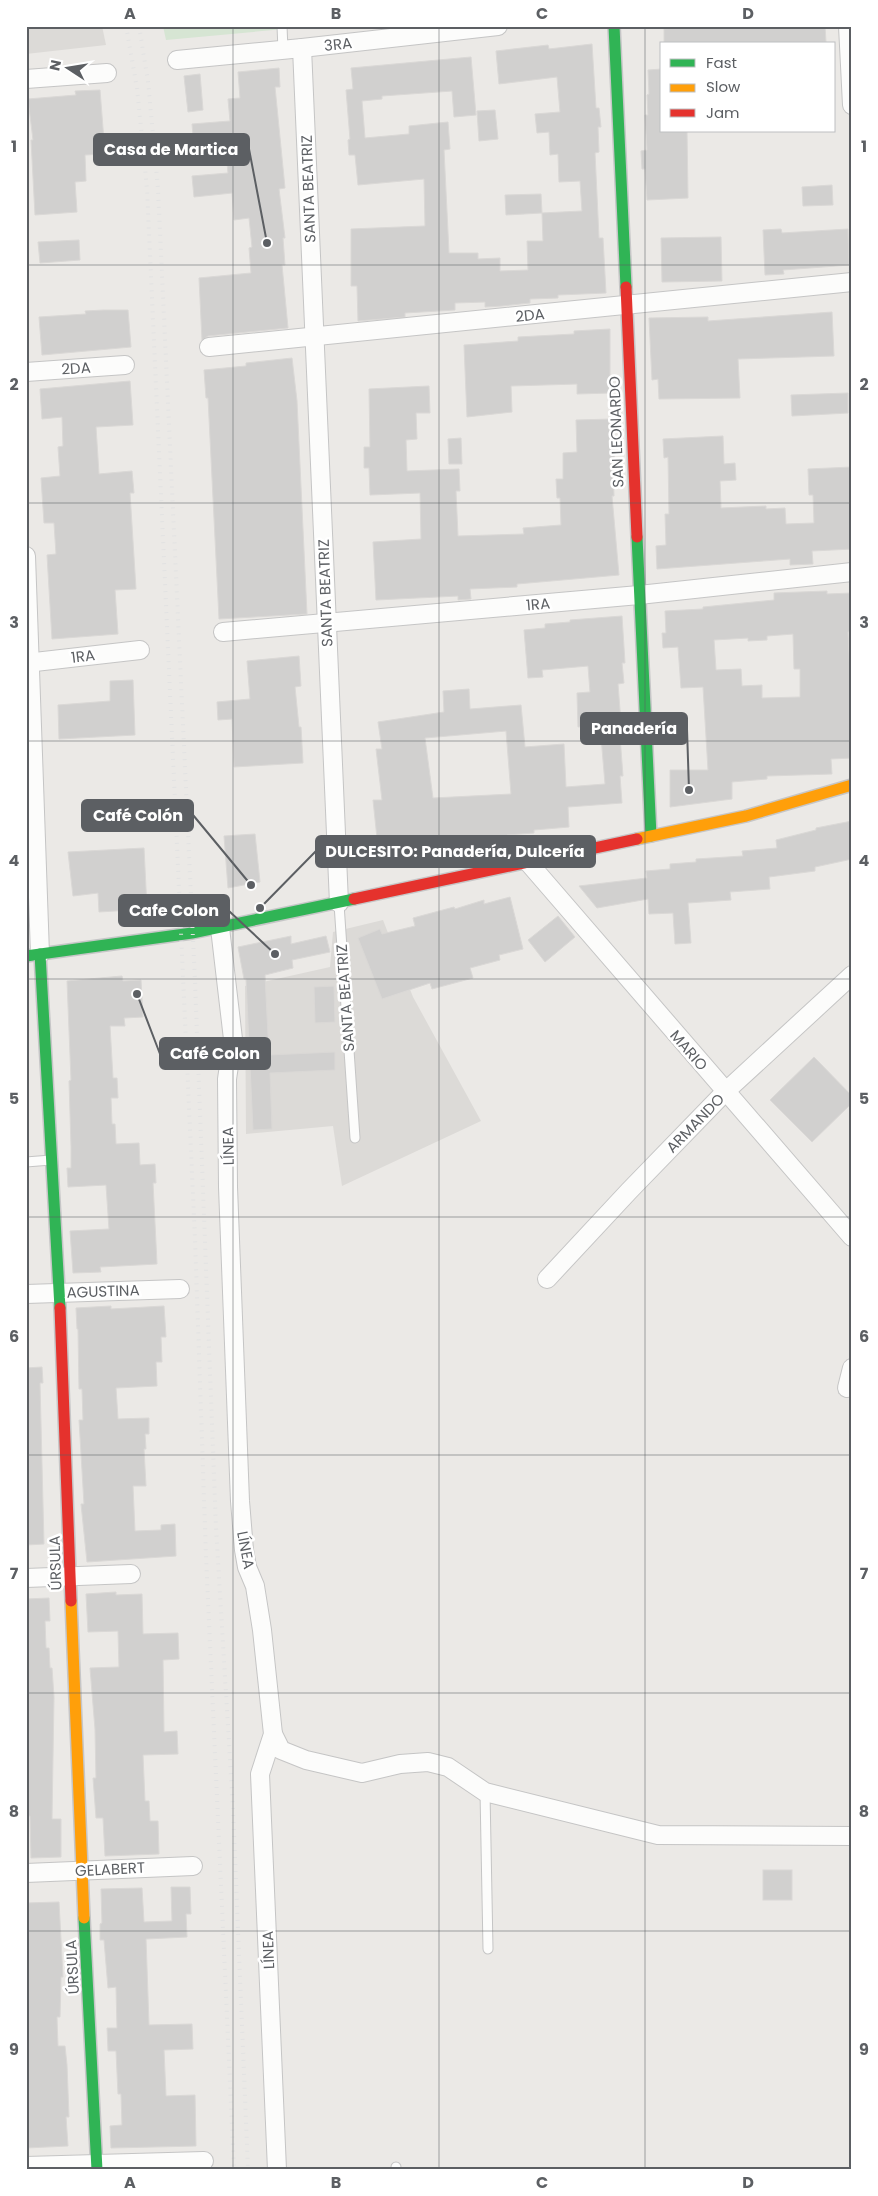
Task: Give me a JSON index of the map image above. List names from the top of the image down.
{
  "streets": {
    "street": [
      "3RA",
      "SANTA BEATRIZ",
      "2DA",
      "SAN LEONARDO",
      "1RA",
      "MARIO",
      "ARMANDO",
      "LÍNEA",
      "AGUSTINA",
      "ÚRSULA",
      "GELABERT"
    ]
  },
  "crossings": [
    ["3RA", "SANTA BEATRIZ"],
    ["SANTA BEATRIZ", "2DA"],
    ["SANTA BEATRIZ", "1RA"],
    ["2DA", "SAN LEONARDO"],
    ["SAN LEONARDO", "1RA"],
    ["MARIO", "ARMANDO"],
    ["AGUSTINA", "ÚRSULA"],
    ["ÚRSULA", "GELABERT"]
  ],
  "places": [
    "Casa de Martica",
    "Panadería",
    "Café Colón",
    "DULCESITO: Panadería, Dulcería",
    "Cafe Colon",
    "Café Colon"
  ],
  "legend": ["Fast", "Slow", "Jam"],
  "north": "left",
  "grid": {
    "columns": [
      "A",
      "B",
      "C",
      "D"
    ],
    "rows": [
      "1",
      "2",
      "3",
      "4",
      "5",
      "6",
      "7",
      "8",
      "9"
    ]
  }
}
